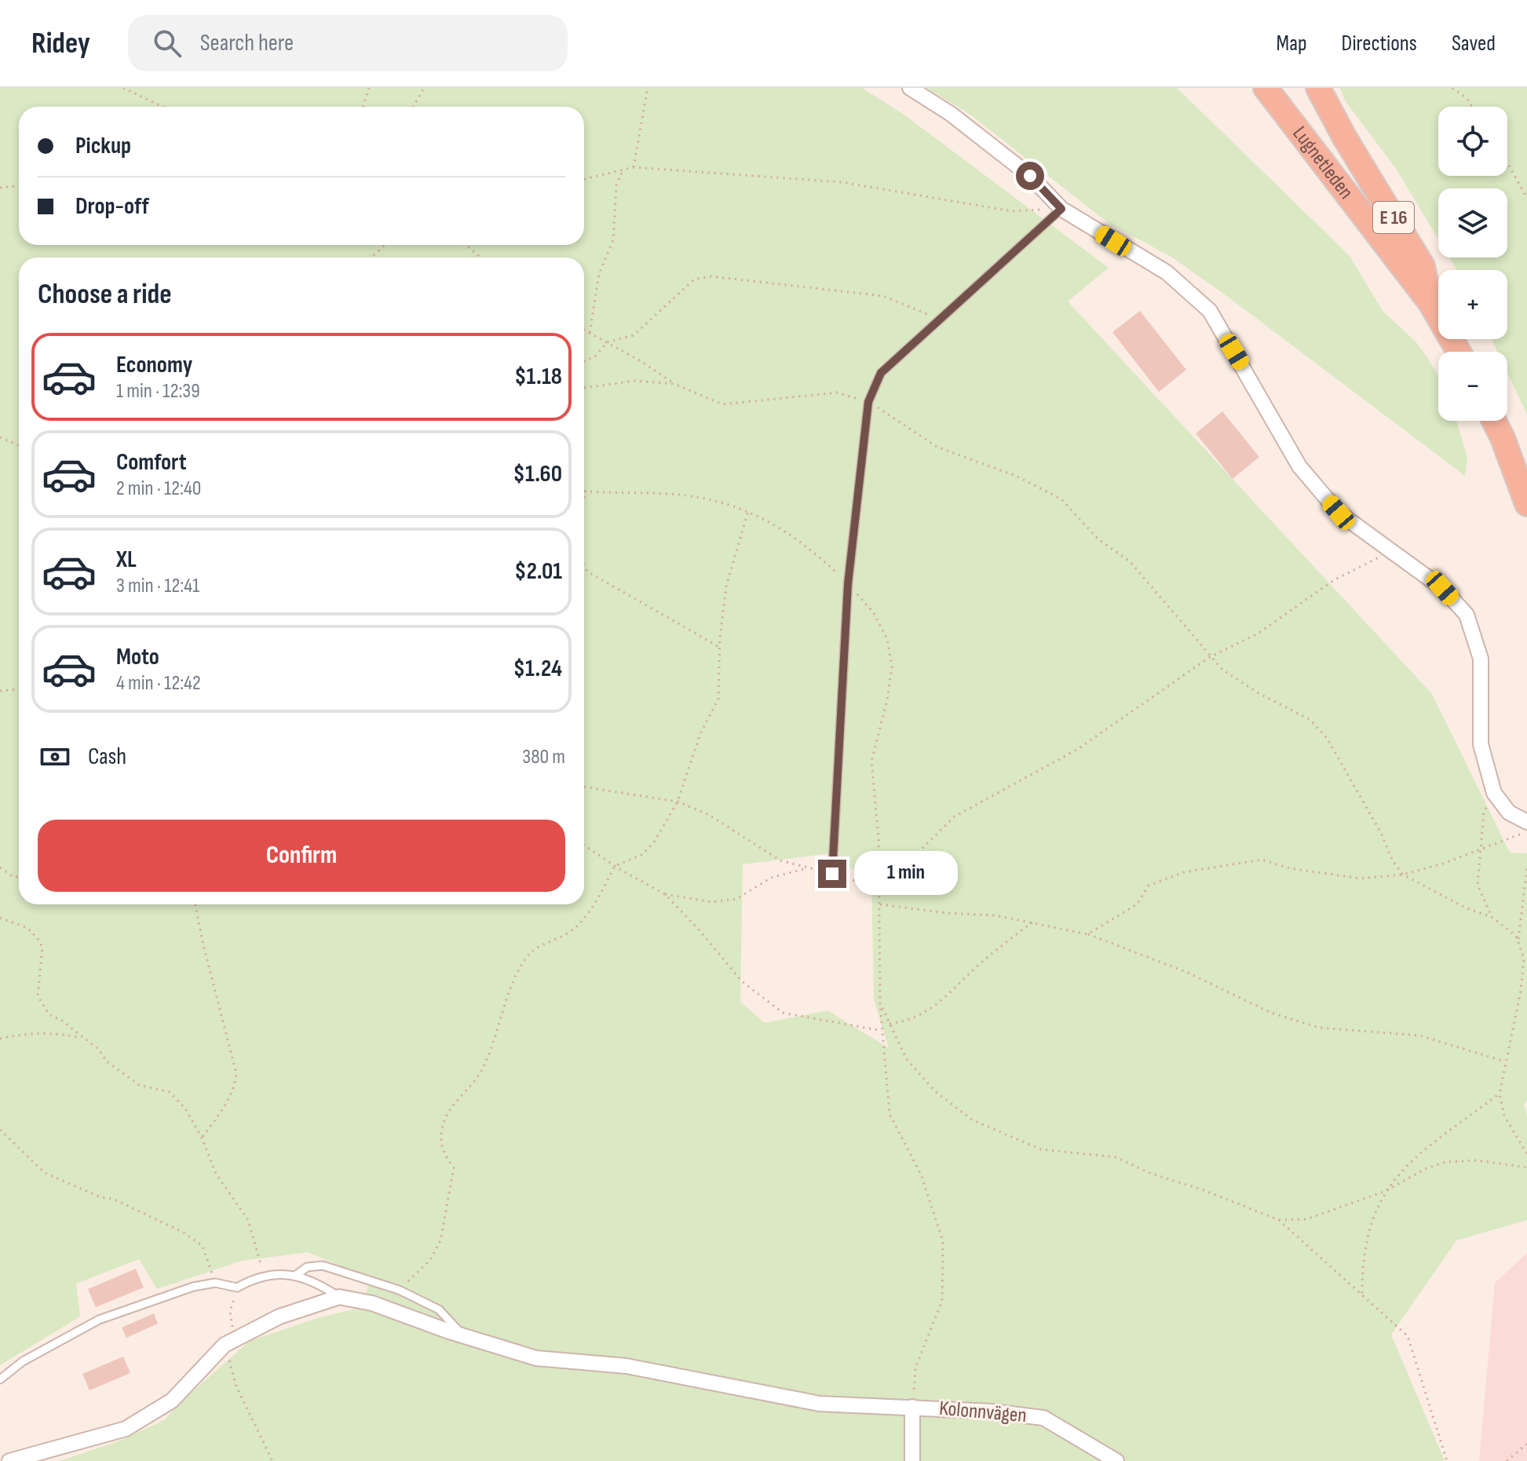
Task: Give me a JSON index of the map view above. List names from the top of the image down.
{
  "streets": {
    "highway": ["Lugnetleden", "E 16"],
    "street": ["Kolonnvägen"]
  },
  "crossings": [
    ["Lugnetleden", "E 16"]
  ],
  "page": {
    "header": "Ridey",
    "search": "Search here",
    "nav": ["Map", "Directions", "Saved"],
    "map_buttons": ["+", "−"],
    "banner": ["Pickup", "Drop-off"],
    "heading": "Choose a ride",
    "list": [
      {
        "name": "Economy",
        "note": "1 min · 12:39",
        "value": "$1.18"
      },
      {
        "name": "Comfort",
        "note": "2 min · 12:40",
        "value": "$1.60"
      },
      {
        "name": "XL",
        "note": "3 min · 12:41",
        "value": "$2.01"
      },
      {
        "name": "Moto",
        "note": "4 min · 12:42",
        "value": "$1.24"
      }
    ],
    "pay": ["Cash", "380 m"],
    "buttons": "Confirm",
    "bubble": "1 min"
  }
}
